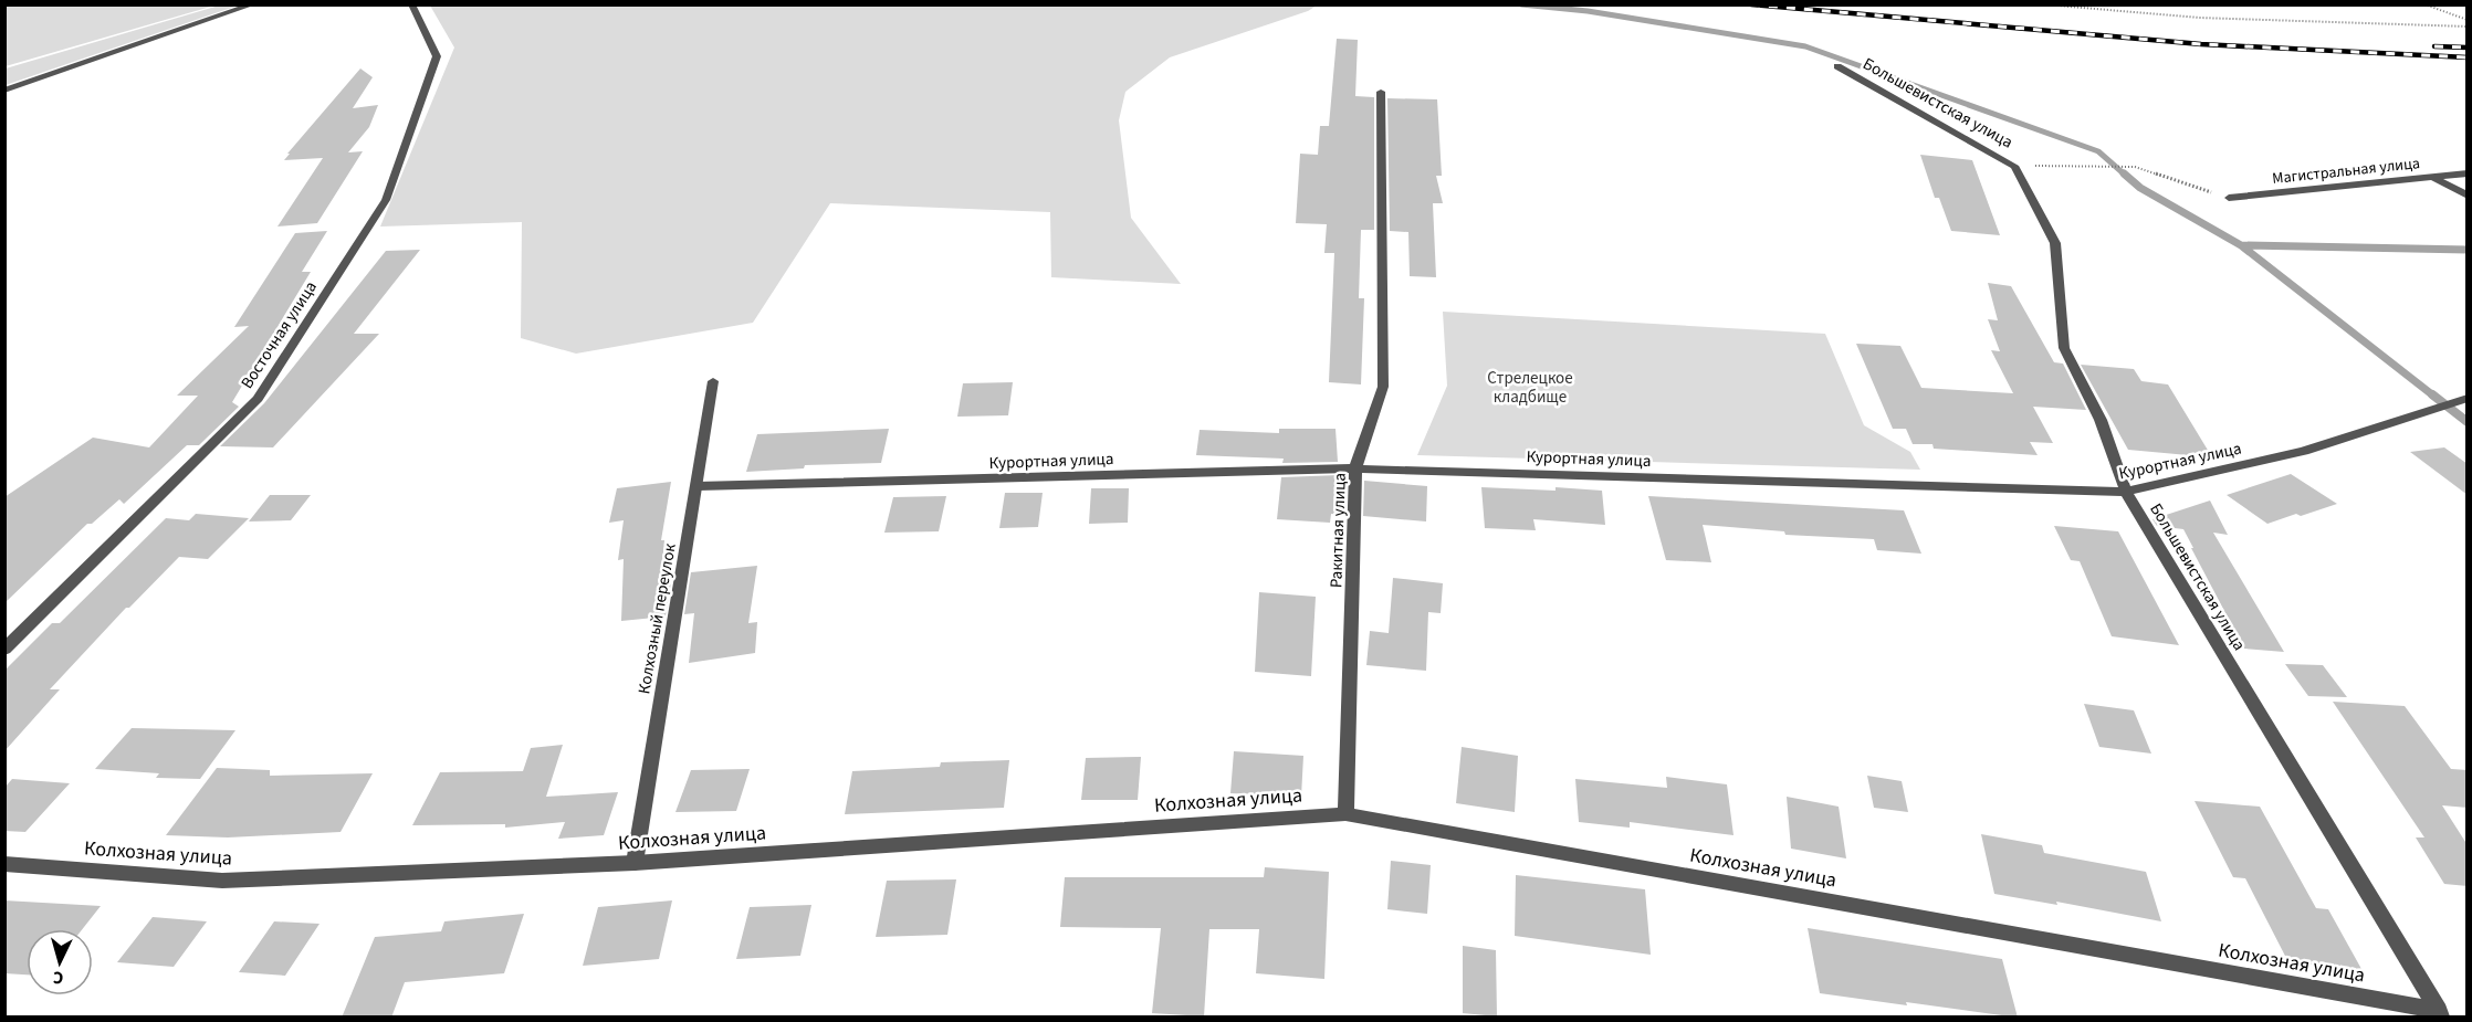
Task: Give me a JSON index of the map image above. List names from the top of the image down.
{
  "streets": {
    "street": [
      "Большевистская улица",
      "Магистральная улица",
      "Восточная улица",
      "Курортная улица",
      "Ракитная улица",
      "Колхозный переулок",
      "Колхозная улица"
    ]
  },
  "crossings": [
    ["Большевистская улица", "Курортная улица"],
    ["Большевистская улица", "Колхозная улица"],
    ["Курортная улица", "Ракитная улица"],
    ["Курортная улица", "Колхозный переулок"],
    ["Ракитная улица", "Колхозная улица"],
    ["Колхозный переулок", "Колхозная улица"]
  ],
  "parks": ["Стрелецкое кладбище"],
  "north": "bottom"
}
